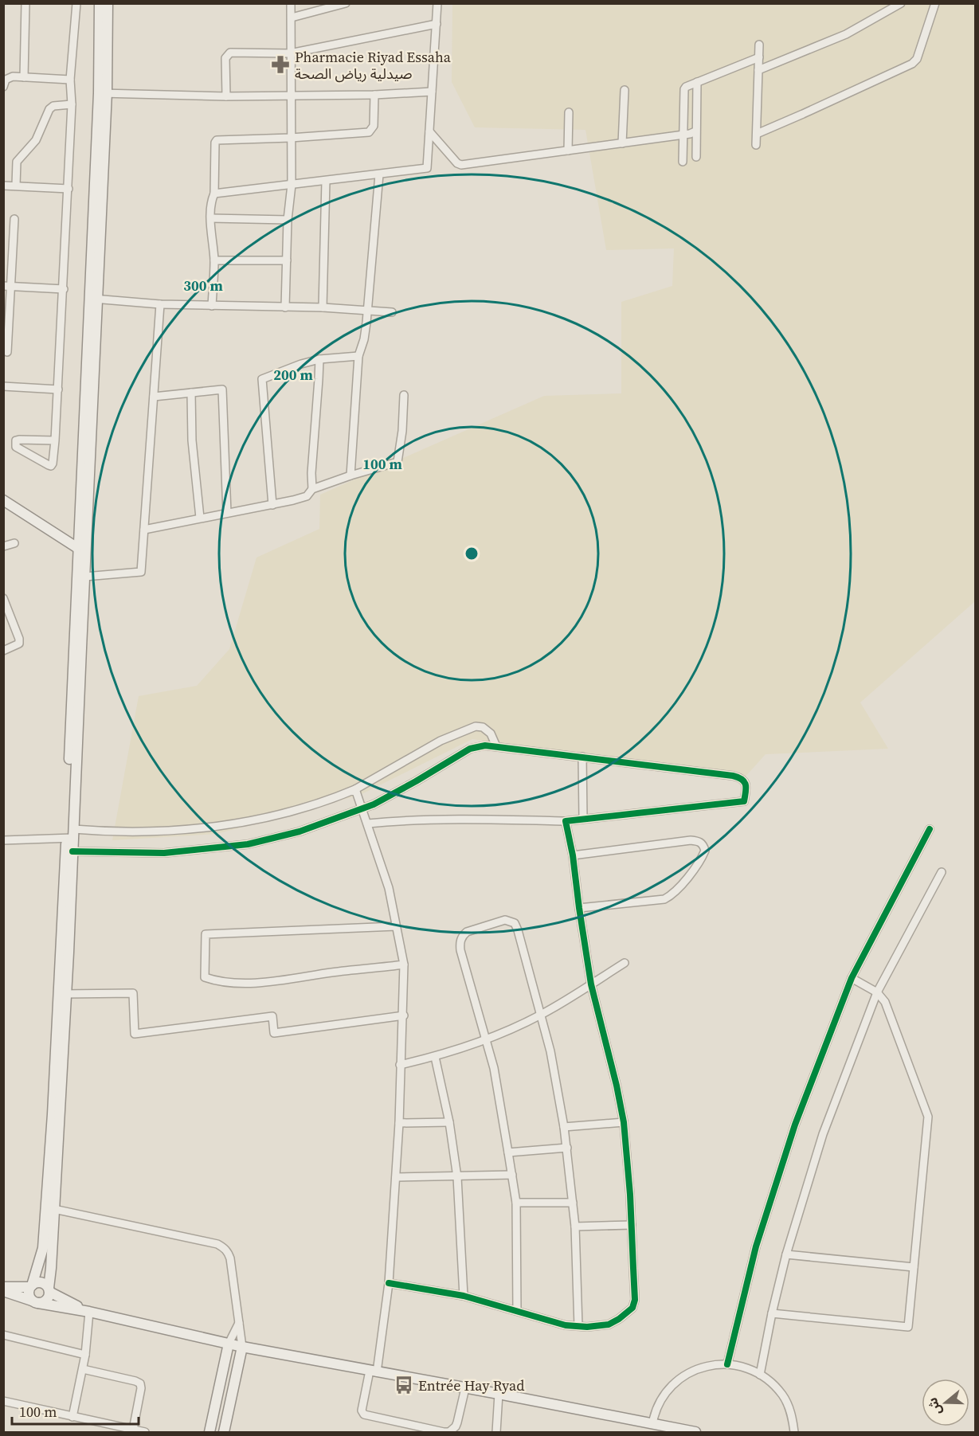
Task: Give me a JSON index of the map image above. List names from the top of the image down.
{
  "places": {
    "pharmacy": ["Pharmacie Riyad Essaha صيدلية رياض الصحة"],
    "bus stop": ["Entrée Hay Ryad"]
  },
  "scale_bar": "100 m",
  "north": "left",
  "rings": ["300 m", "200 m", "100 m"]
}
